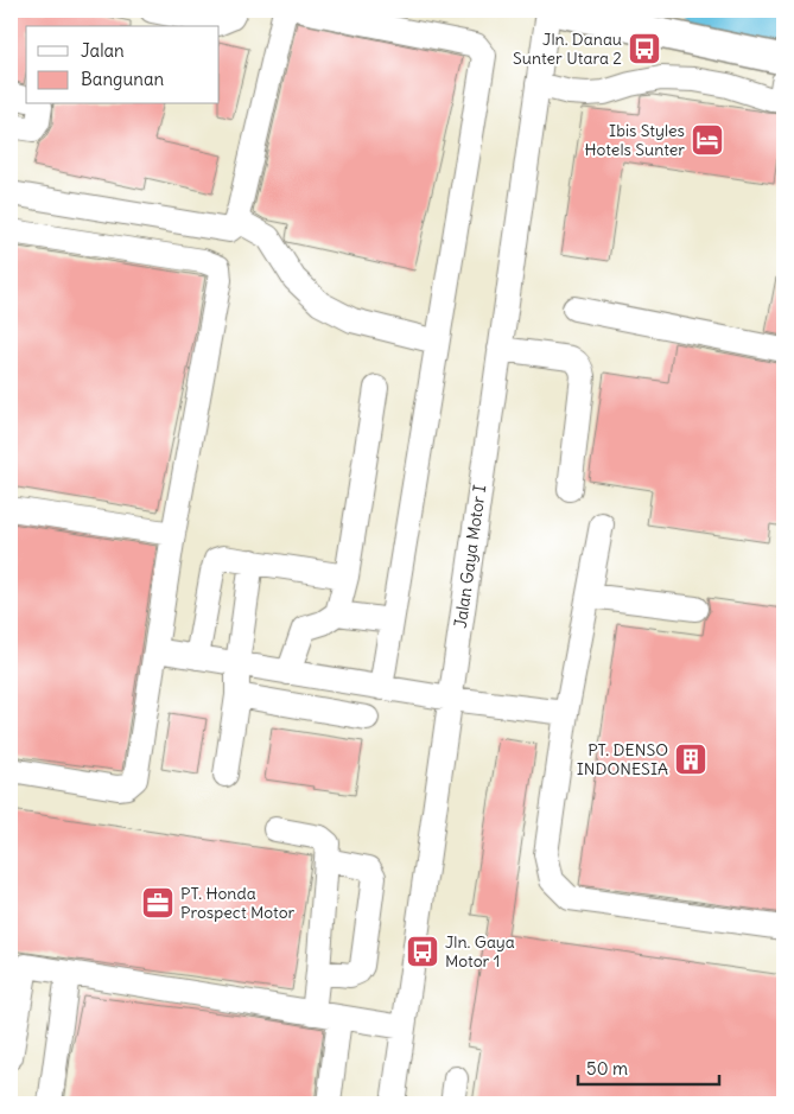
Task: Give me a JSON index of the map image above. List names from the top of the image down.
{
  "streets": {
    "street": ["Jalan Gaya Motor I"]
  },
  "places": {
    "bus stop": ["Jln. Danau Sunter Utara 2", "Jln. Gaya Motor 1"],
    "hotel": ["Ibis Styles Hotels Sunter"],
    "building": ["PT. DENSO INDONESIA"],
    "office": ["PT. Honda Prospect Motor"]
  },
  "legend": ["Jalan", "Bangunan"],
  "scale_bar": "50 m"
}
